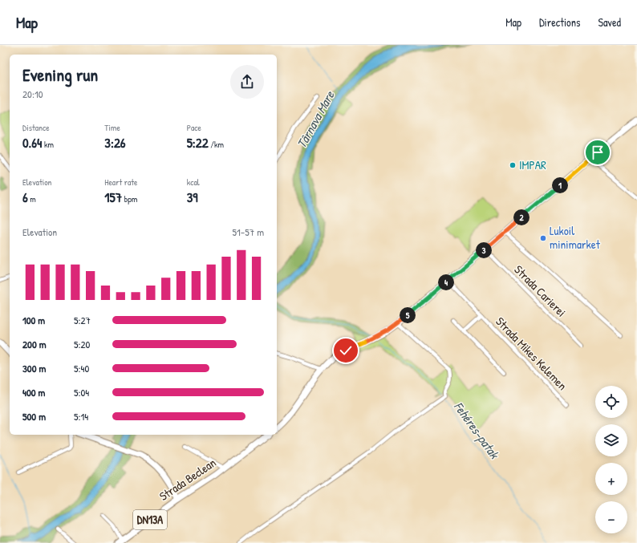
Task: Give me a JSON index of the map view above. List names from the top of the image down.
{
  "streets": {
    "main road": ["Strada Beclean", "DN13A"],
    "street": ["Strada Carierei", "Strada Mikes Kelemen"]
  },
  "water": ["Târnava Mare", "Fehéres-patak"],
  "places": ["IMPAR", "Lukoil minimarket"],
  "page": {
    "header": "Map",
    "nav": ["Map", "Directions", "Saved"],
    "heading": ["Evening run", "20:10"],
    "stats": [
      ["Distance", "0.64 km"],
      ["Time", "3:26"],
      ["Pace", "5:22 /km"],
      ["Elevation", "6 m"],
      ["Heart rate", "157 bpm"],
      ["kcal", "39"]
    ],
    "pins": [
      "1",
      "2",
      "3",
      "4",
      "5"
    ],
    "chart": ["Elevation", "51–57 m"],
    "list": [
      {
        "name": "100 m",
        "note": "5:27"
      },
      {
        "name": "200 m",
        "note": "5:20"
      },
      {
        "name": "300 m",
        "note": "5:40"
      },
      {
        "name": "400 m",
        "note": "5:04"
      },
      {
        "name": "500 m",
        "note": "5:14"
      }
    ],
    "map_buttons": ["+", "−"]
  }
}
